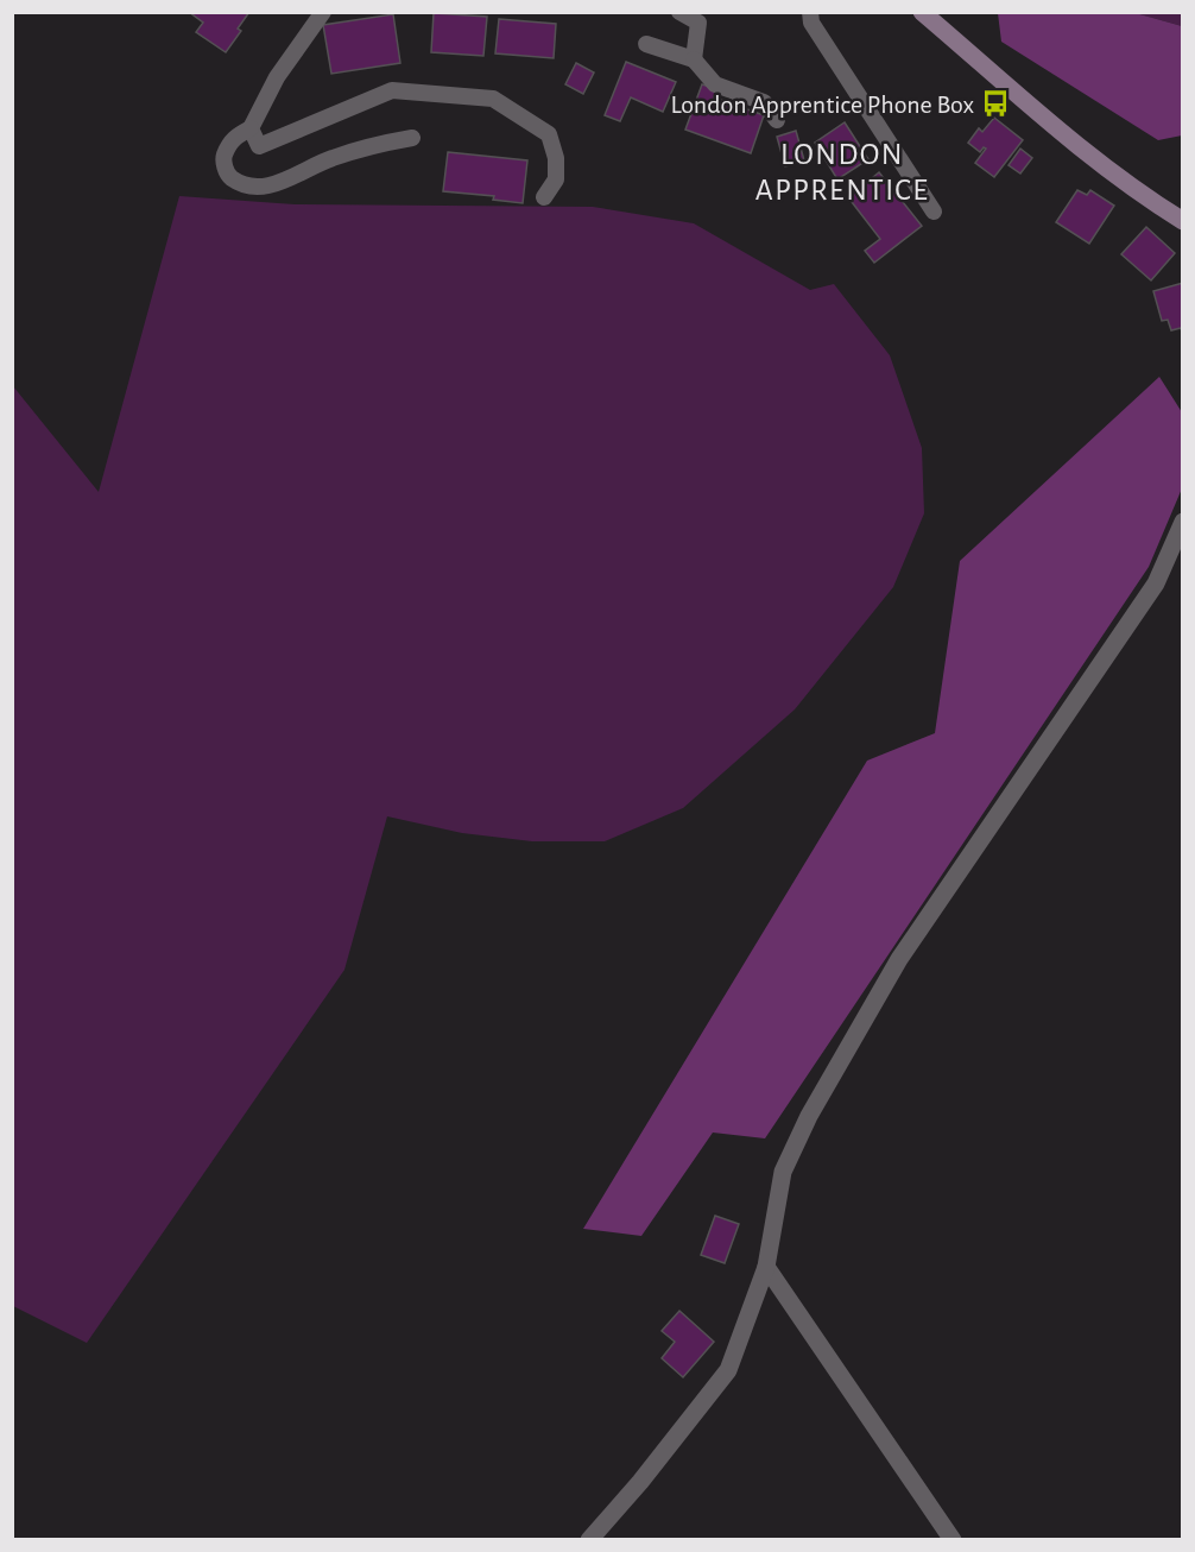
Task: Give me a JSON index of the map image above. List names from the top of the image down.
{
  "districts": ["LONDON APPRENTICE"],
  "places": {
    "bus stop": ["London Apprentice Phone Box"]
  }
}
